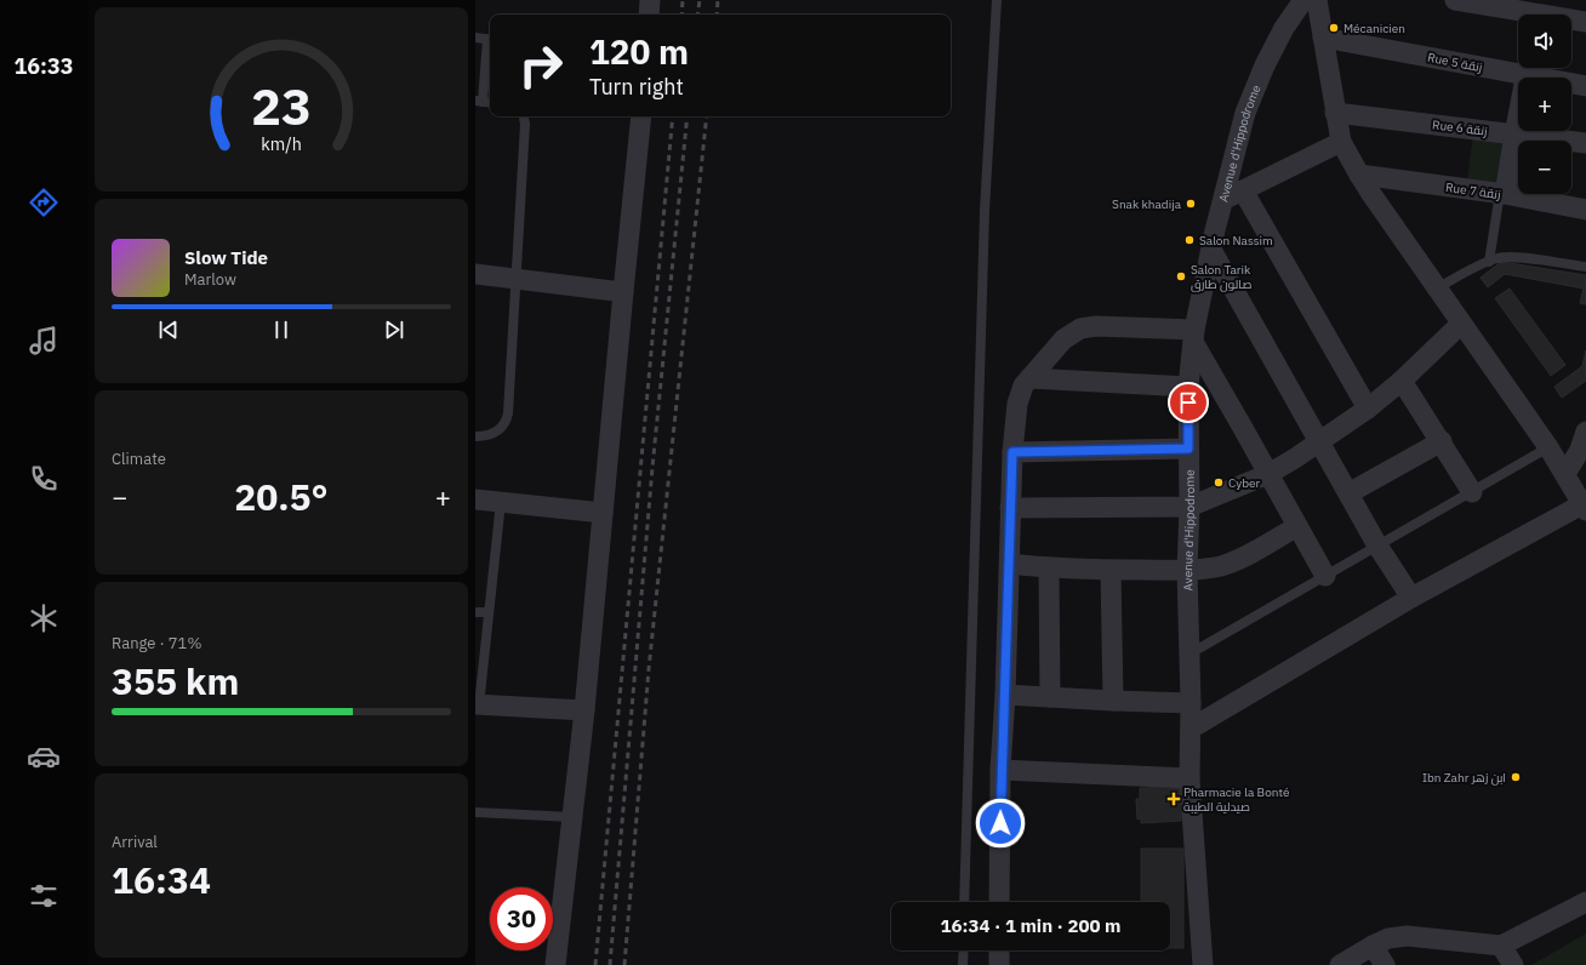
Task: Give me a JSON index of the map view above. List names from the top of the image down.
{
  "streets": {
    "street": [
      "Rue 5 زنقة",
      "Rue 6 زنقة",
      "Avenue d'Hippodrome",
      "Rue 7 زنقة"
    ]
  },
  "places": {
    "other": [
      "Mécanicien",
      "Snak khadija",
      "Salon Nassim",
      "Salon Tarik صالون طارق",
      "Cyber",
      "Ibn Zahr ابن زهر"
    ],
    "health": ["Pharmacie la Bonté صيدلية الطيبة"]
  },
  "page": {
    "tabs": "16:33",
    "map_buttons": ["+", "−"],
    "turn": ["120 m", "Turn right"],
    "song": ["Slow Tide", "Marlow"],
    "tile": [
      "Climate",
      ["Range · 71%", "355 km"],
      ["Arrival", "16:34"]
    ],
    "heat": ["−", "20.5°", "+"],
    "limit": "30",
    "trip": "16:34 · 1 min · 200 m",
    "gauge": ["23", "km/h"]
  }
}
